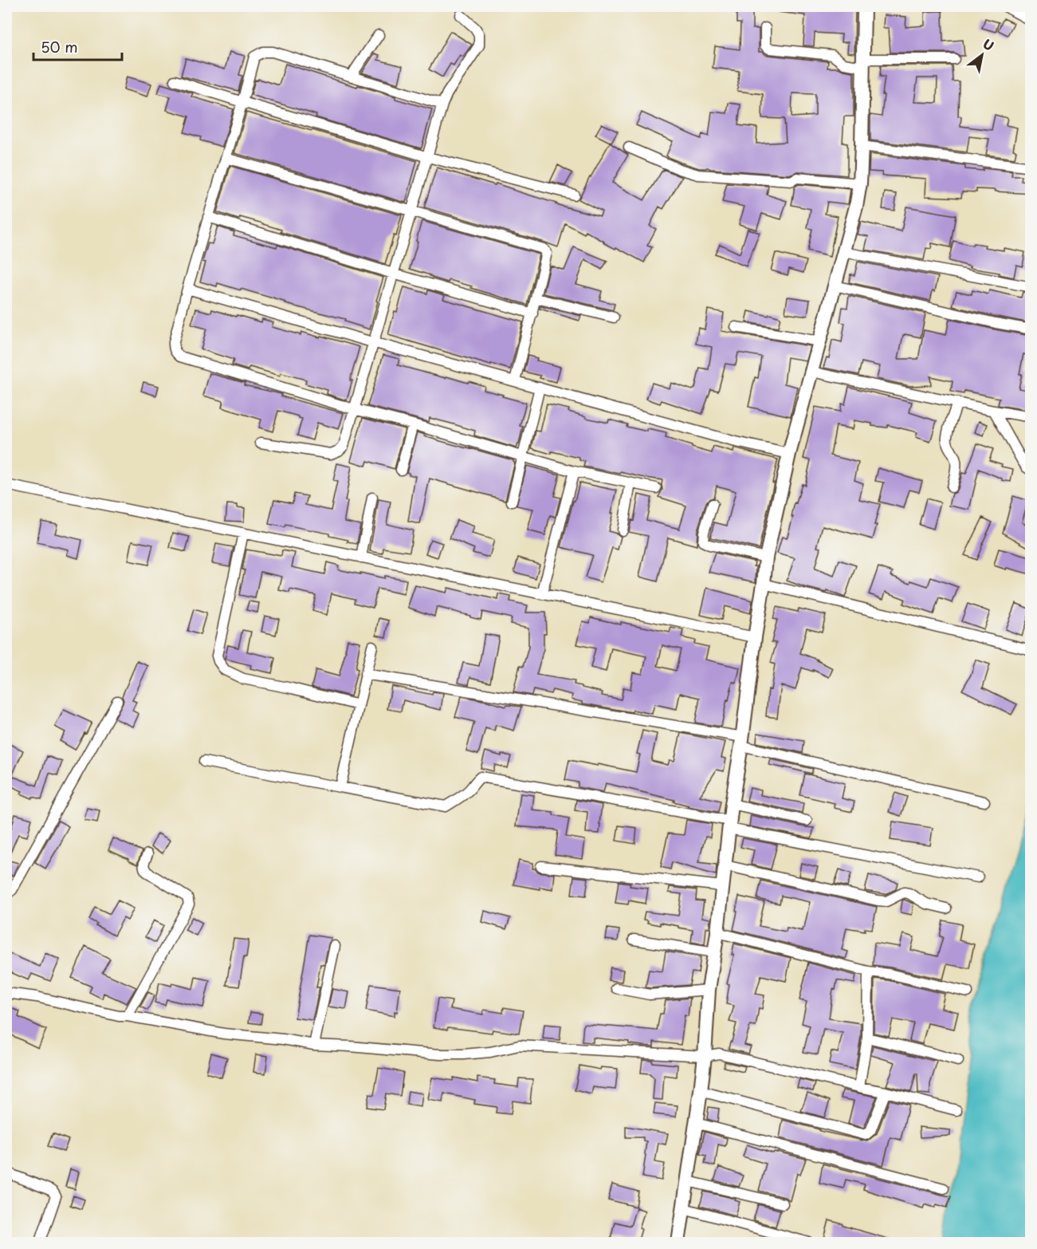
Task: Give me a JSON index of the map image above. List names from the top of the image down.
{
  "scale_bar": "50 m",
  "north": "top right"
}
